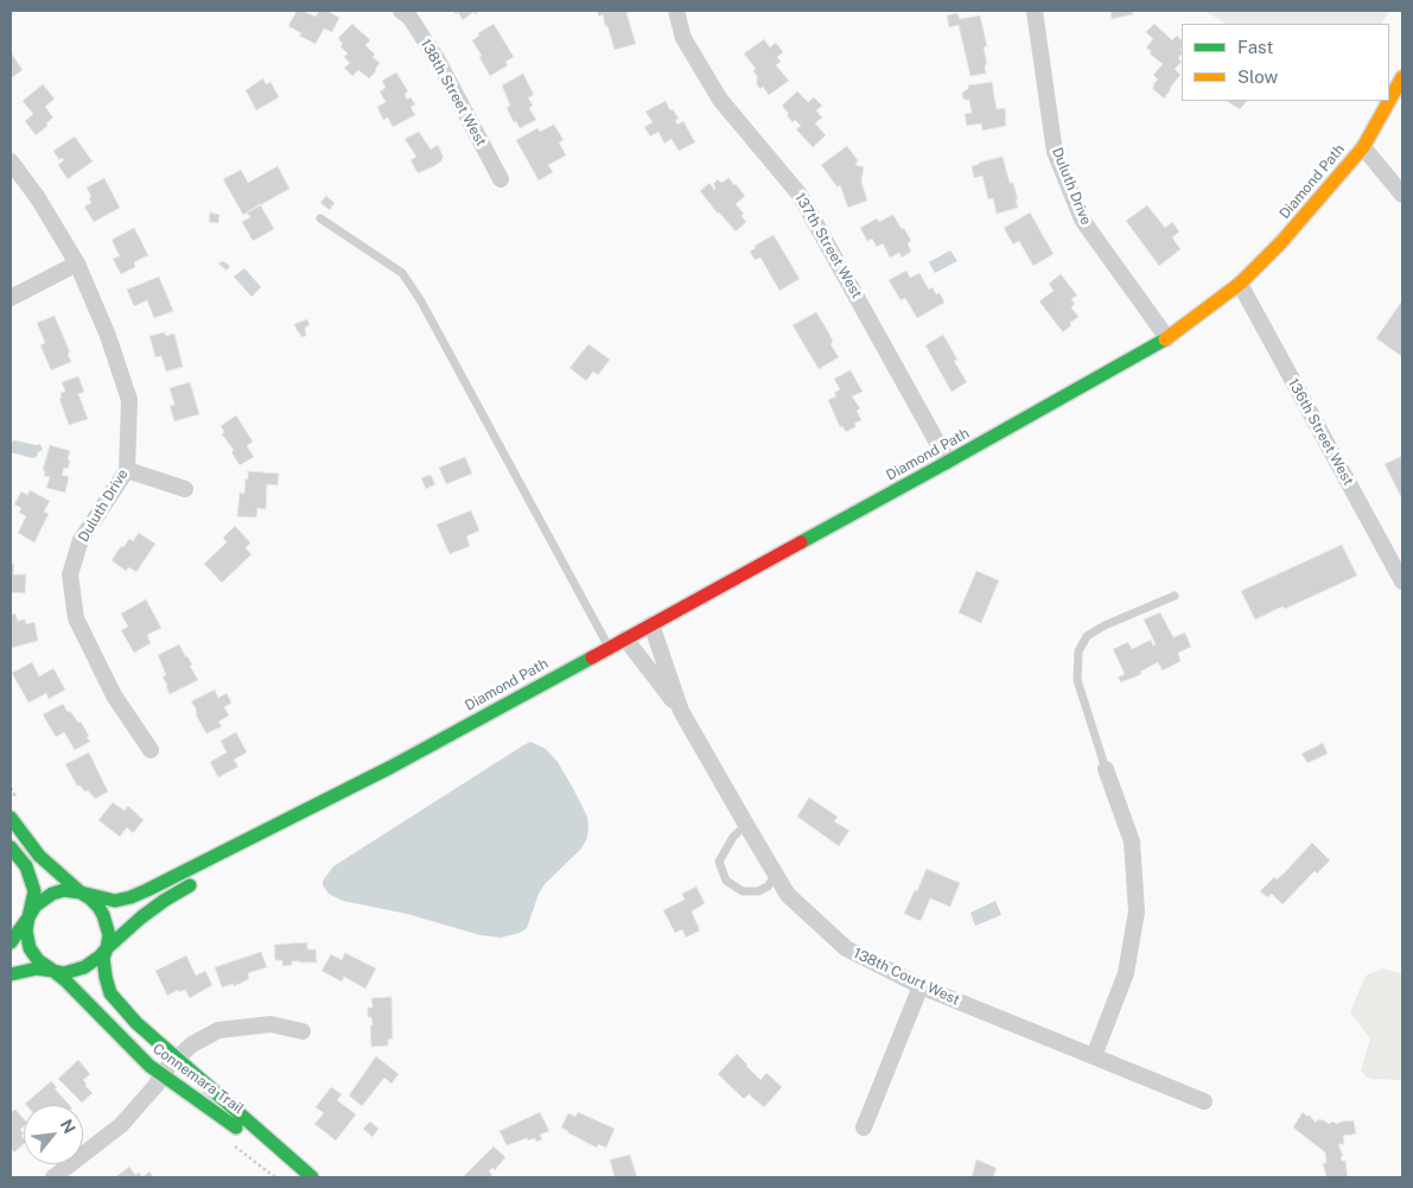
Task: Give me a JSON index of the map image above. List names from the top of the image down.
{
  "streets": {
    "street": [
      "138th Street West",
      "Diamond Path",
      "Duluth Drive",
      "137th Street West",
      "136th Street West",
      "138th Court West",
      "Connemara Trail"
    ]
  },
  "crossings": [
    ["Diamond Path", "Duluth Drive"],
    ["Diamond Path", "137th Street West"],
    ["Diamond Path", "136th Street West"],
    ["Diamond Path", "138th Court West"],
    ["Diamond Path", "Connemara Trail"]
  ],
  "legend": ["Fast", "Slow"],
  "north": "top right"
}
